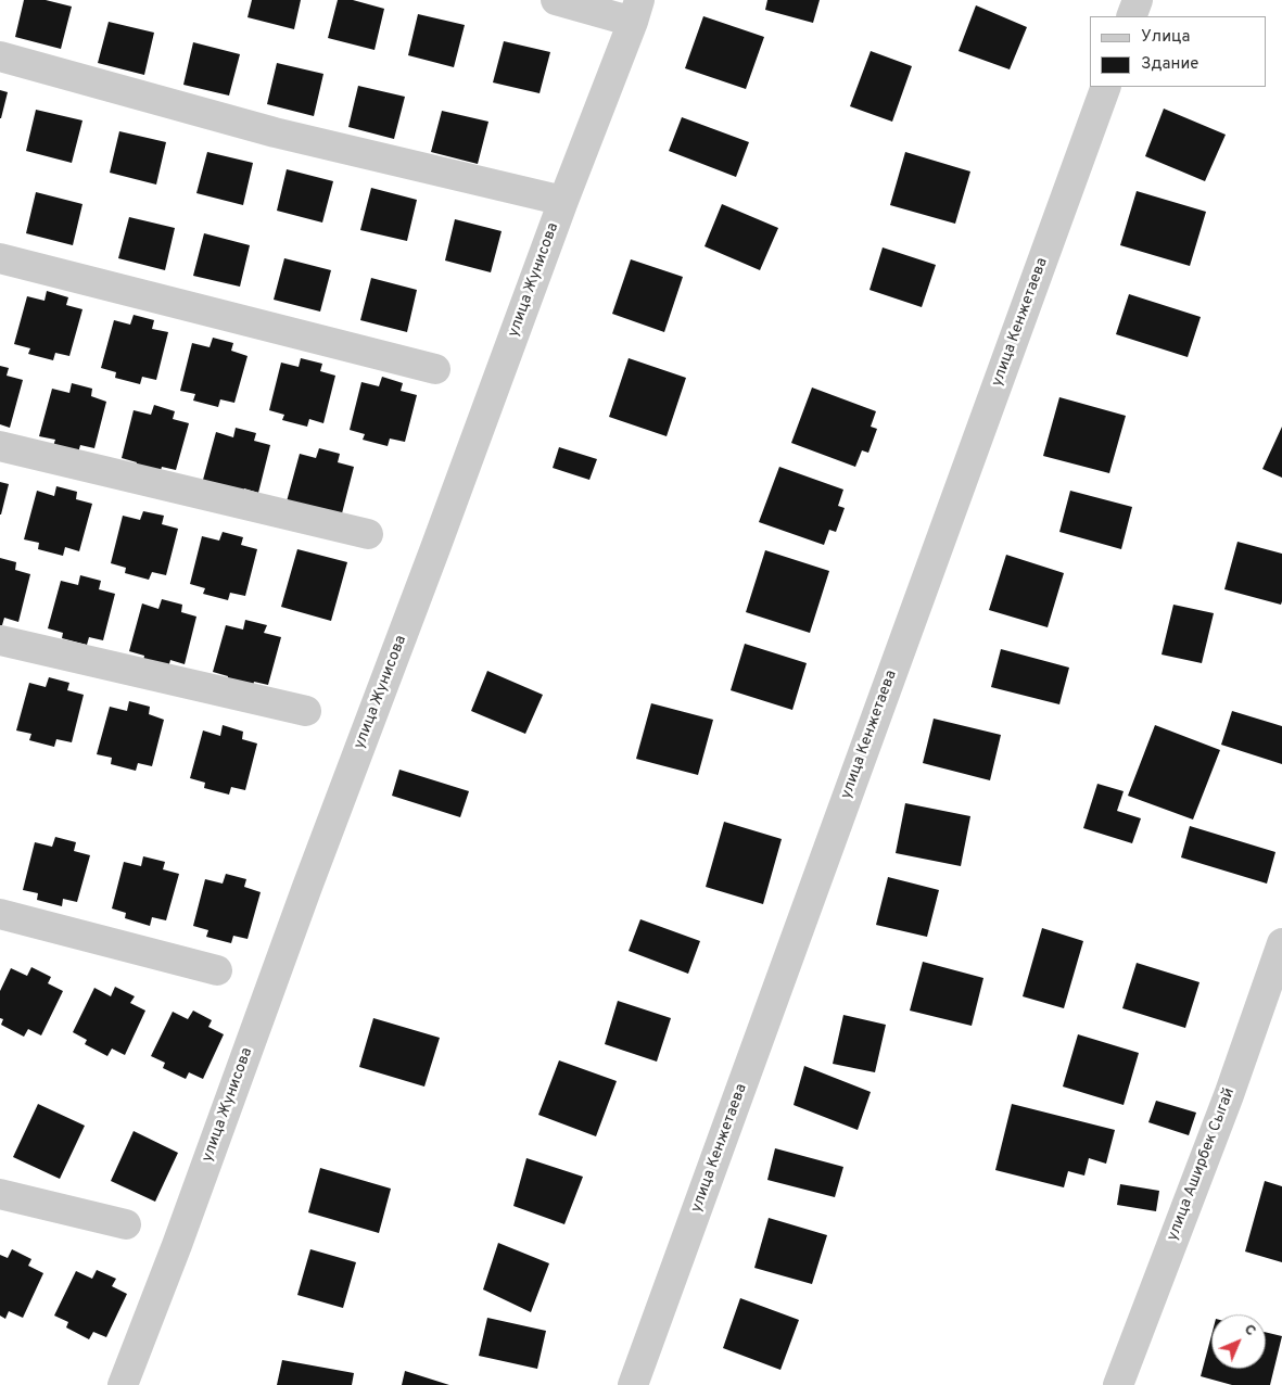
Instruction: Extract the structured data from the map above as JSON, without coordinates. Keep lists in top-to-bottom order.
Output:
{
  "streets": {
    "street": ["улица Жунисова", "улица Кенжетаева", "улица Аширбек Сыгай"]
  },
  "legend": ["Улица", "Здание"],
  "north": "top right"
}
